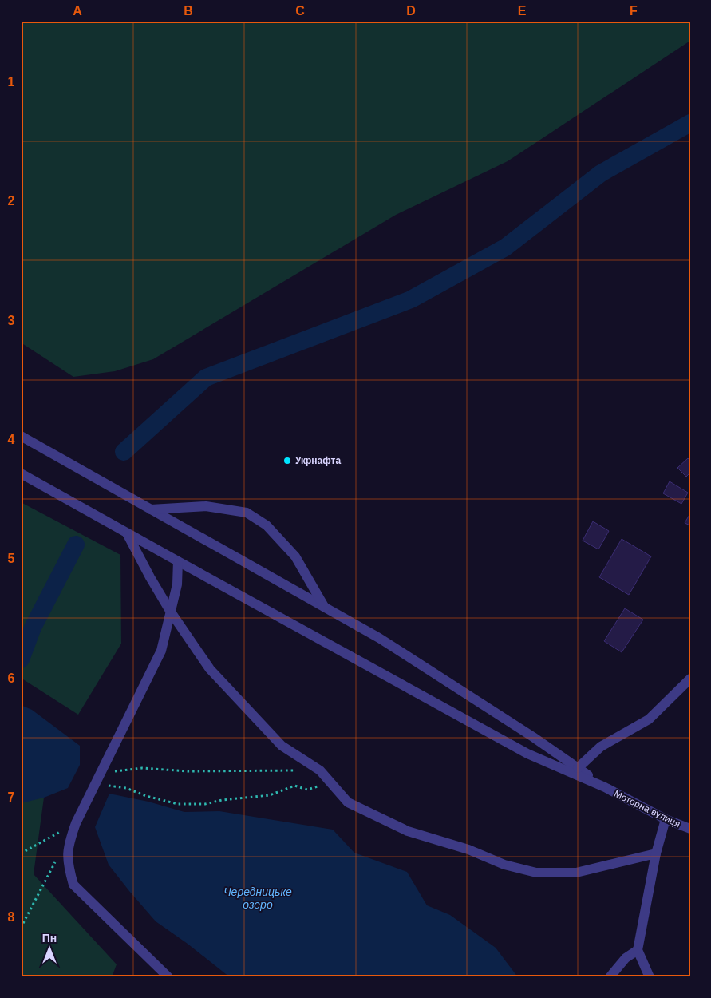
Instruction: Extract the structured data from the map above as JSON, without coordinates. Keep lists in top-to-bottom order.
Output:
{
  "streets": {
    "street": ["Моторна вулиця"]
  },
  "water": ["Чередницьке озеро"],
  "places": ["Укрнафта"],
  "north": "top",
  "grid": {
    "columns": [
      "A",
      "B",
      "C",
      "D",
      "E",
      "F"
    ],
    "rows": [
      "1",
      "2",
      "3",
      "4",
      "5",
      "6",
      "7",
      "8"
    ]
  }
}
